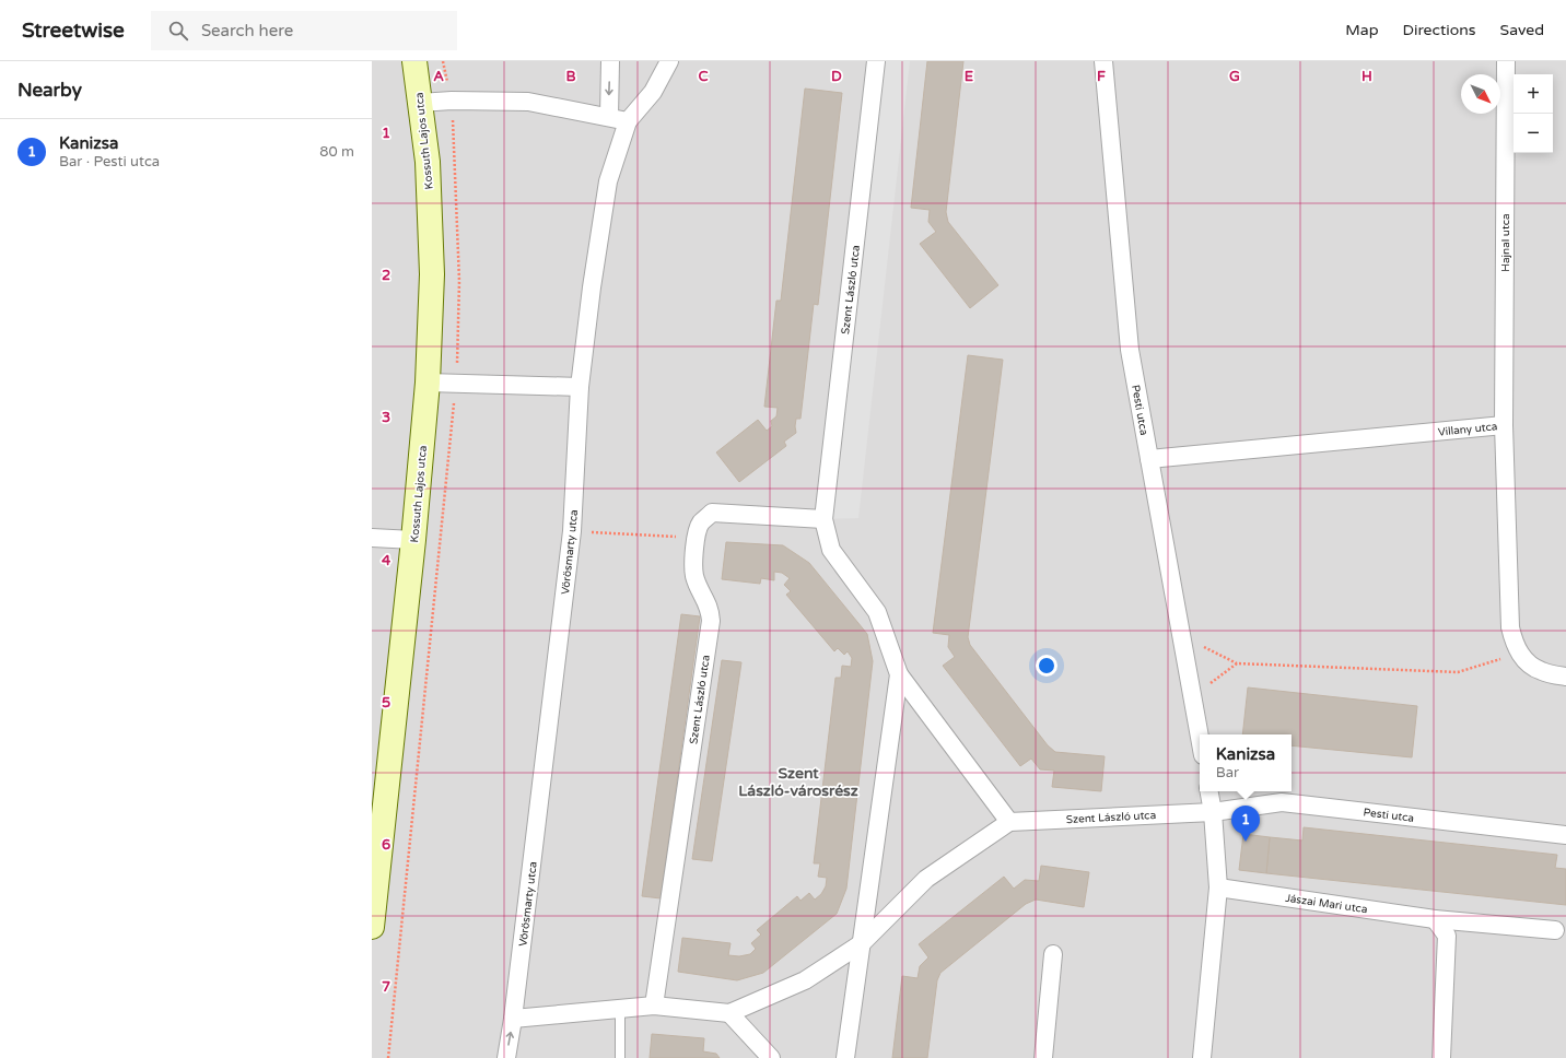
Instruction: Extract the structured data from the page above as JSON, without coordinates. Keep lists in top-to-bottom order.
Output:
{
  "streets": {
    "street": [
      "Kossuth Lajos utca",
      "Hajnal utca",
      "Szent László utca",
      "Pesti utca",
      "Villany utca",
      "Vörösmarty utca",
      "Jászai Mari utca"
    ]
  },
  "crossings": [
    ["Hajnal utca", "Villany utca"],
    ["Szent László utca", "Pesti utca"],
    ["Pesti utca", "Villany utca"]
  ],
  "districts": ["Szent László-városrész"],
  "north": "bottom right",
  "page": {
    "header": "Streetwise",
    "search": "Search here",
    "nav": ["Map", "Directions", "Saved"],
    "heading": "Nearby",
    "map_buttons": ["+", "−"],
    "list": [
      {
        "mark": "1",
        "name": "Kanizsa",
        "note": "Bar · Pesti utca",
        "value": "80 m"
      }
    ],
    "popup": ["Kanizsa", "Bar"],
    "pins": "1"
  },
  "grid": {
    "columns": [
      "A",
      "B",
      "C",
      "D",
      "E",
      "F",
      "G",
      "H"
    ],
    "rows": [
      "1",
      "2",
      "3",
      "4",
      "5",
      "6",
      "7"
    ]
  }
}
